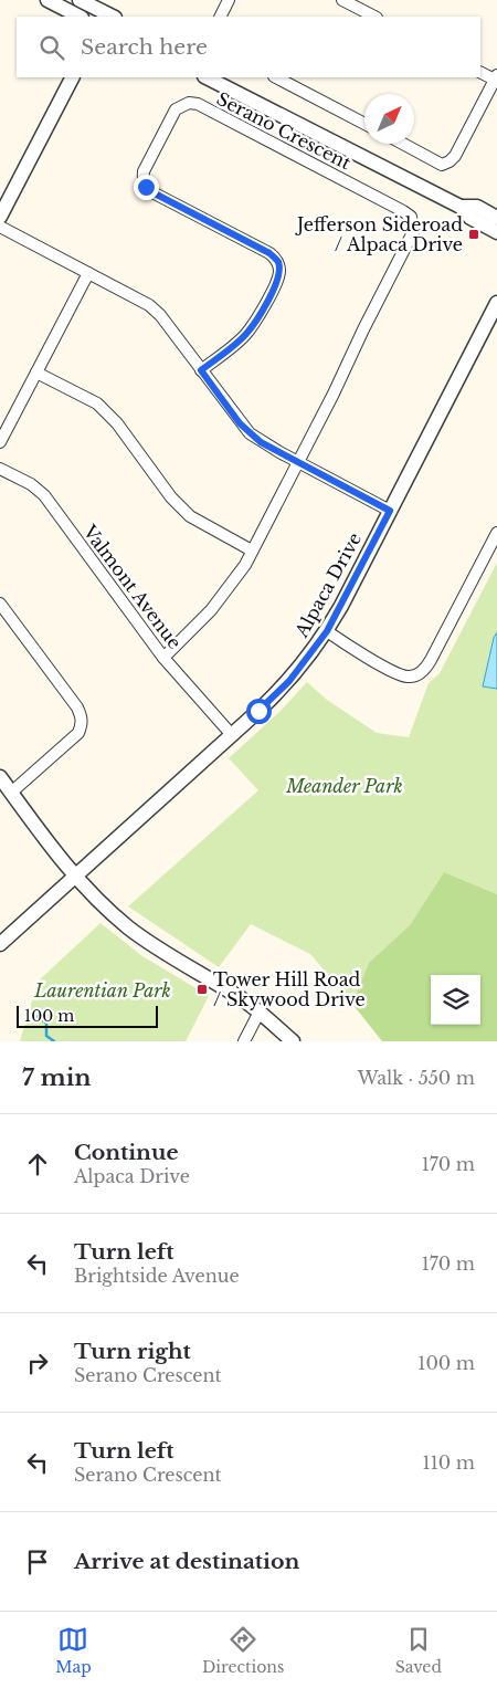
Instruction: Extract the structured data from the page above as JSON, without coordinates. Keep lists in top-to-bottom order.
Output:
{
  "streets": {
    "street": ["Serano Crescent", "Alpaca Drive", "Valmont Avenue"]
  },
  "crossings": [
    ["Alpaca Drive", "Valmont Avenue"]
  ],
  "parks": ["Meander Park", "Laurentian Park"],
  "places": {
    "transit": ["Jefferson Sideroad / Alpaca Drive", "Tower Hill Road / Skywood Drive"]
  },
  "scale_bar": "100 m",
  "north": "top right",
  "page": {
    "search": "Search here",
    "scale": "100 m",
    "heading": ["7 min", "Walk · 550 m"],
    "list": [
      ["Continue", "Alpaca Drive", "170 m"],
      ["Turn left", "Brightside Avenue", "170 m"],
      ["Turn right", "Serano Crescent", "100 m"],
      ["Turn left", "Serano Crescent", "110 m"],
      "Arrive at destination"
    ],
    "nav": ["Map", "Directions", "Saved"]
  }
}
